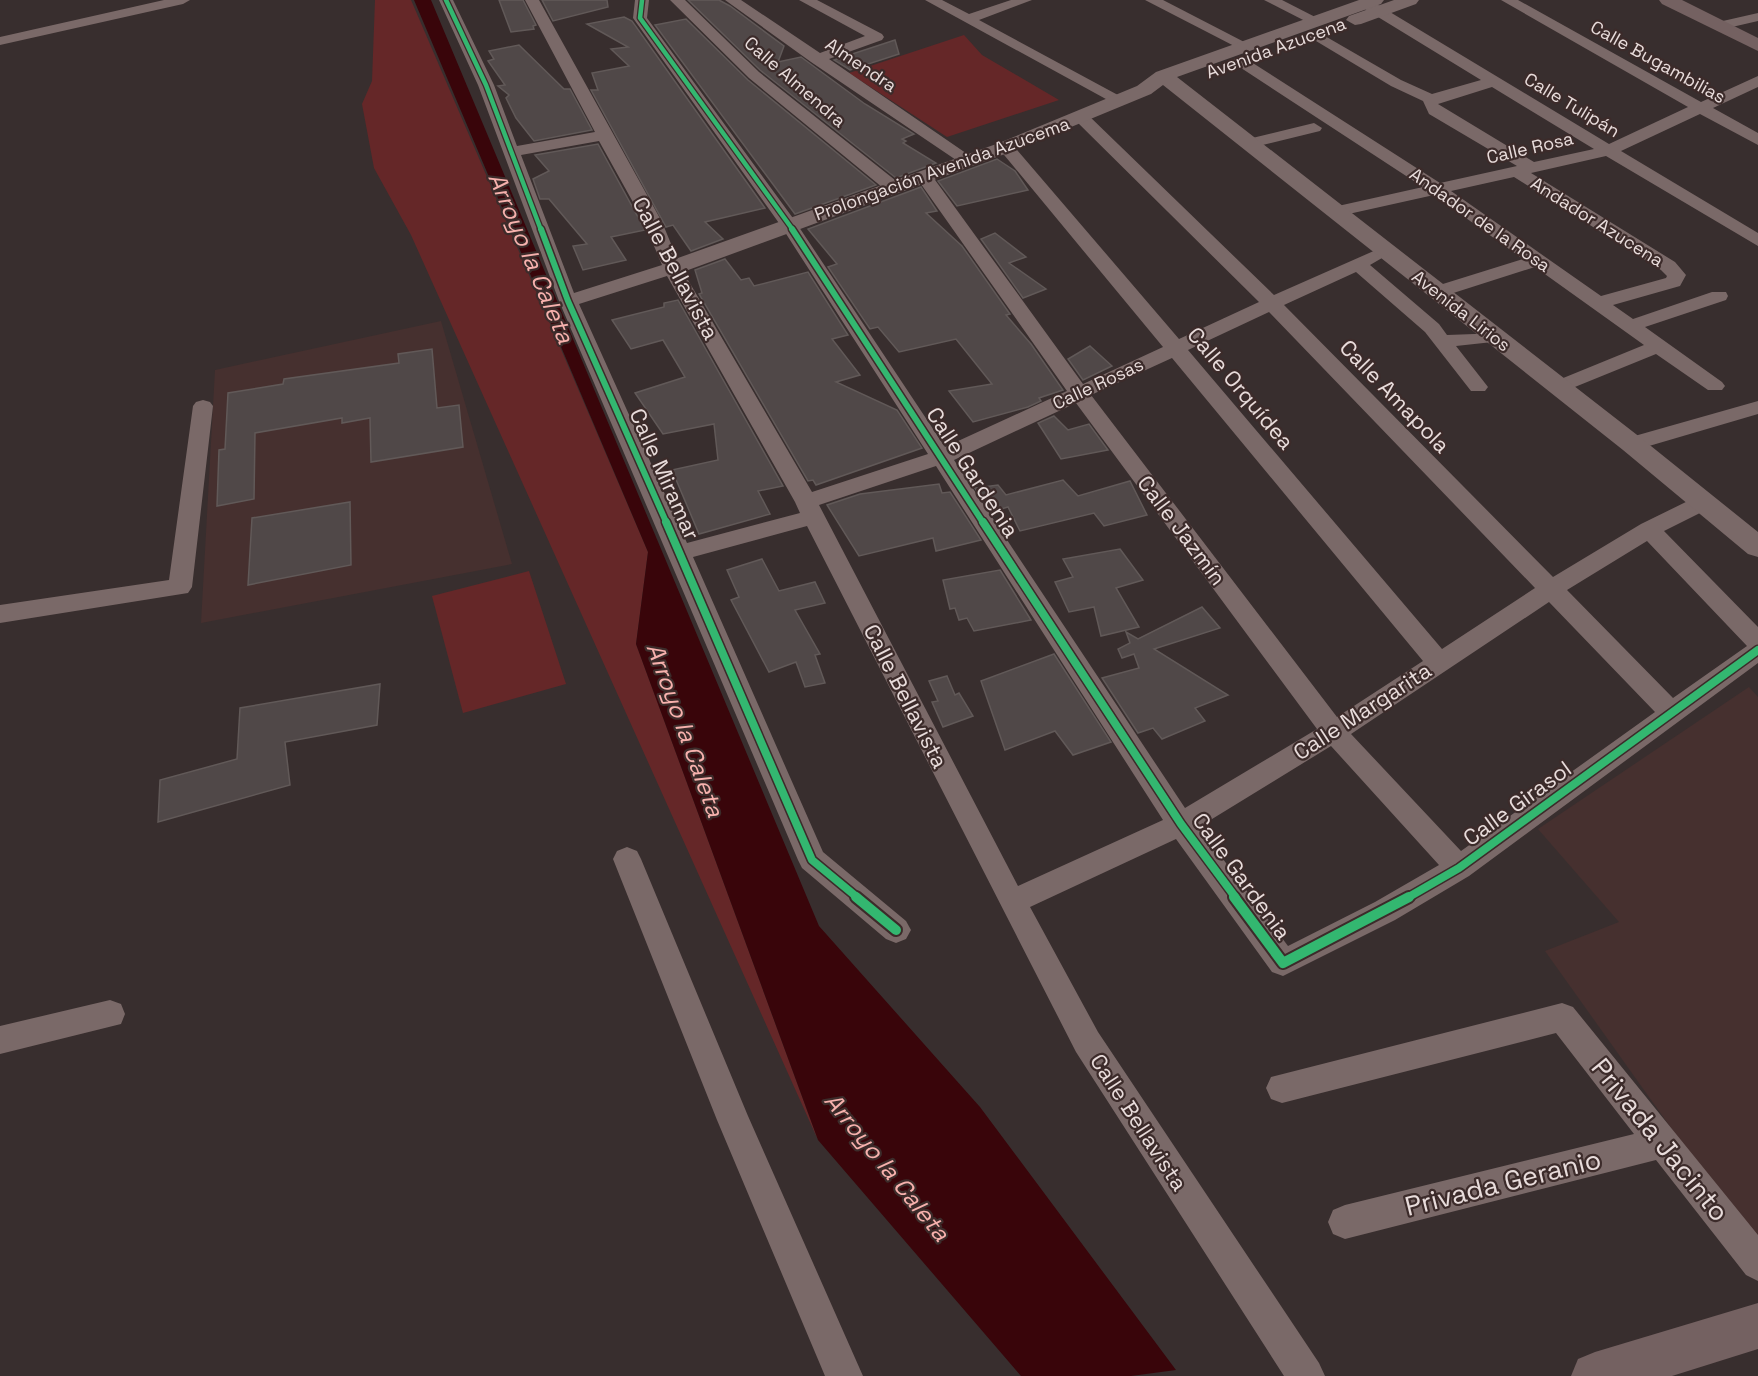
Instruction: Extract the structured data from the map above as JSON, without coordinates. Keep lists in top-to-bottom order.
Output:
{
  "streets": {
    "street": [
      "Avenida Azucena",
      "Calle Bugambilias",
      "Almendra",
      "Calle Almendra",
      "Calle Tulipán",
      "Calle Rosa",
      "Prolongación Avenida Azucema",
      "Andador de la Rosa",
      "Andador Azucena",
      "Calle Bellavista",
      "Avenida Lirios",
      "Calle Rosas",
      "Calle Orquídea",
      "Calle Amapola",
      "Calle Gardenia",
      "Calle Miramar",
      "Calle Jazmín",
      "Calle Margarita",
      "Calle Girasol",
      "Privada Jacinto",
      "Privada Geranio"
    ]
  },
  "crossings": [
    ["Avenida Azucena", "Calle Tulipán"],
    ["Avenida Azucena", "Prolongación Avenida Azucema"],
    ["Avenida Azucena", "Andador de la Rosa"],
    ["Avenida Azucena", "Andador Azucena"],
    ["Avenida Azucena", "Avenida Lirios"],
    ["Calle Bugambilias", "Calle Rosa"],
    ["Almendra", "Prolongación Avenida Azucema"],
    ["Calle Almendra", "Prolongación Avenida Azucema"],
    ["Calle Tulipán", "Calle Rosa"],
    ["Calle Rosa", "Andador de la Rosa"],
    ["Calle Rosa", "Andador Azucena"],
    ["Calle Rosa", "Avenida Lirios"],
    ["Prolongación Avenida Azucema", "Calle Bellavista"],
    ["Prolongación Avenida Azucema", "Avenida Lirios"],
    ["Prolongación Avenida Azucema", "Calle Orquídea"],
    ["Prolongación Avenida Azucema", "Calle Amapola"],
    ["Prolongación Avenida Azucema", "Calle Gardenia"],
    ["Prolongación Avenida Azucema", "Calle Miramar"],
    ["Prolongación Avenida Azucema", "Calle Jazmín"],
    ["Andador de la Rosa", "Andador Azucena"],
    ["Calle Bellavista", "Calle Rosas"],
    ["Calle Bellavista", "Calle Margarita"],
    ["Avenida Lirios", "Calle Rosas"],
    ["Avenida Lirios", "Calle Margarita"],
    ["Calle Rosas", "Calle Orquídea"],
    ["Calle Rosas", "Calle Amapola"],
    ["Calle Rosas", "Calle Gardenia"],
    ["Calle Rosas", "Calle Miramar"],
    ["Calle Rosas", "Calle Jazmín"],
    ["Calle Orquídea", "Calle Margarita"],
    ["Calle Amapola", "Calle Margarita"],
    ["Calle Amapola", "Calle Girasol"],
    ["Calle Gardenia", "Calle Margarita"],
    ["Calle Gardenia", "Calle Girasol"],
    ["Calle Jazmín", "Calle Margarita"],
    ["Calle Jazmín", "Calle Girasol"],
    ["Privada Jacinto", "Privada Geranio"]
  ],
  "water": ["Arroyo la Caleta"]
}
